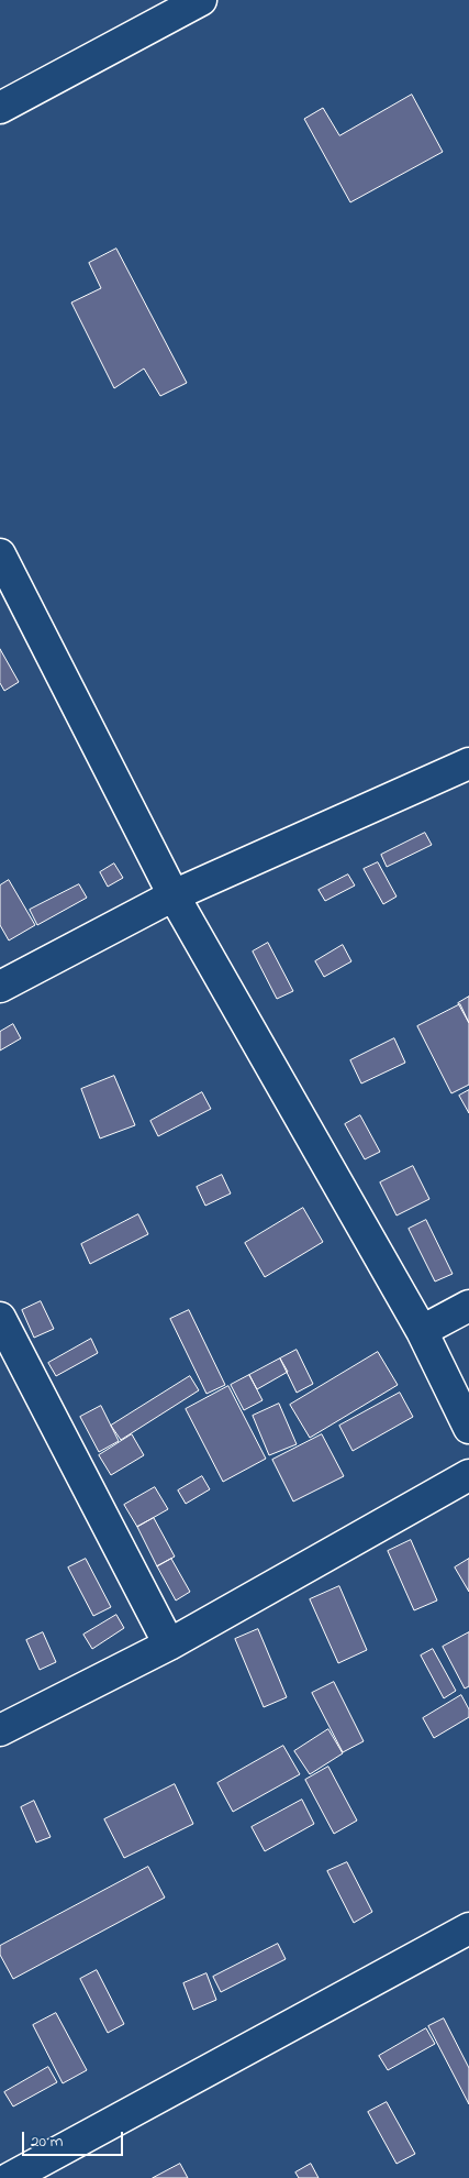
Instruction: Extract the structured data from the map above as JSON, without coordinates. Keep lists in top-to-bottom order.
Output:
{
  "scale_bar": "20 m"
}
